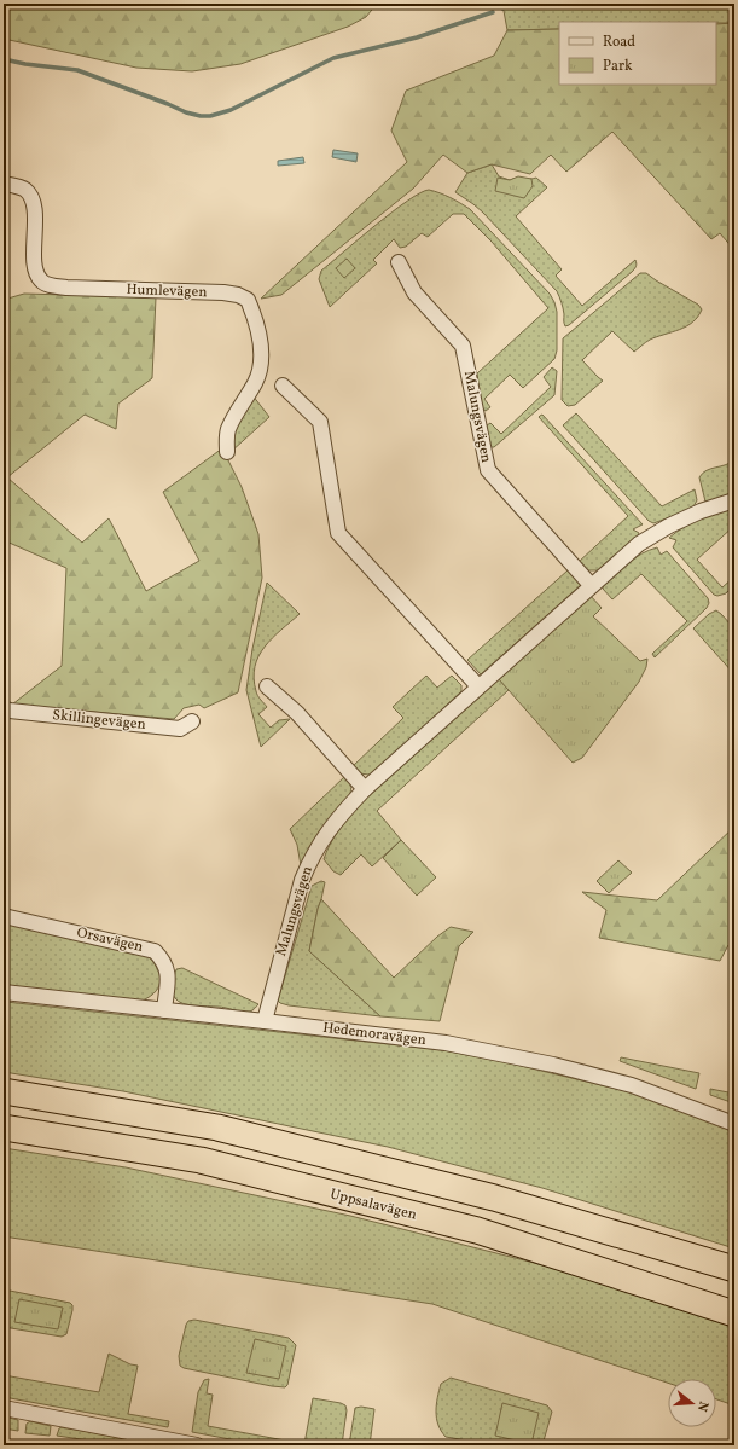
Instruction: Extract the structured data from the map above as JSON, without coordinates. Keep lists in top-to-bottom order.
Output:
{
  "streets": {
    "highway": ["Uppsalavägen"],
    "street": [
      "Humlevägen",
      "Malungsvägen",
      "Skillingevägen",
      "Orsavägen",
      "Hedemoravägen"
    ]
  },
  "crossings": [
    ["Malungsvägen", "Hedemoravägen"],
    ["Orsavägen", "Hedemoravägen"]
  ],
  "legend": ["Road", "Park"],
  "north": "right"
}
